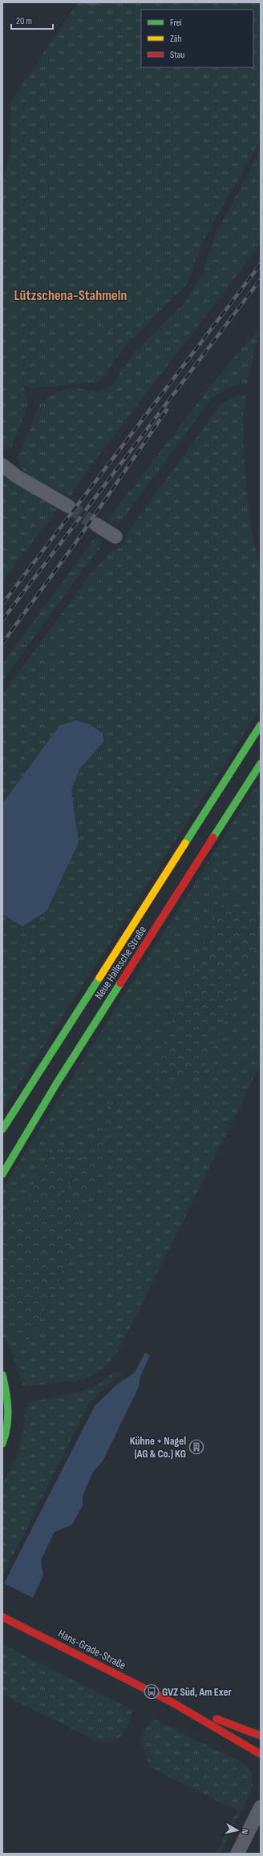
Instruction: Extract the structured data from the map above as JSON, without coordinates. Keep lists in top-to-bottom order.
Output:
{
  "streets": {
    "main road": ["Neue Hallesche Straße", "Hans-Grade-Straße"]
  },
  "districts": ["Lützschena-Stahmeln"],
  "places": {
    "building": ["Kühne + Nagel (AG & Co.) KG"],
    "bus stop": ["GVZ Süd, Am Exer"]
  },
  "legend": ["Frei", "Zäh", "Stau"],
  "scale_bar": "20 m",
  "north": "right"
}
